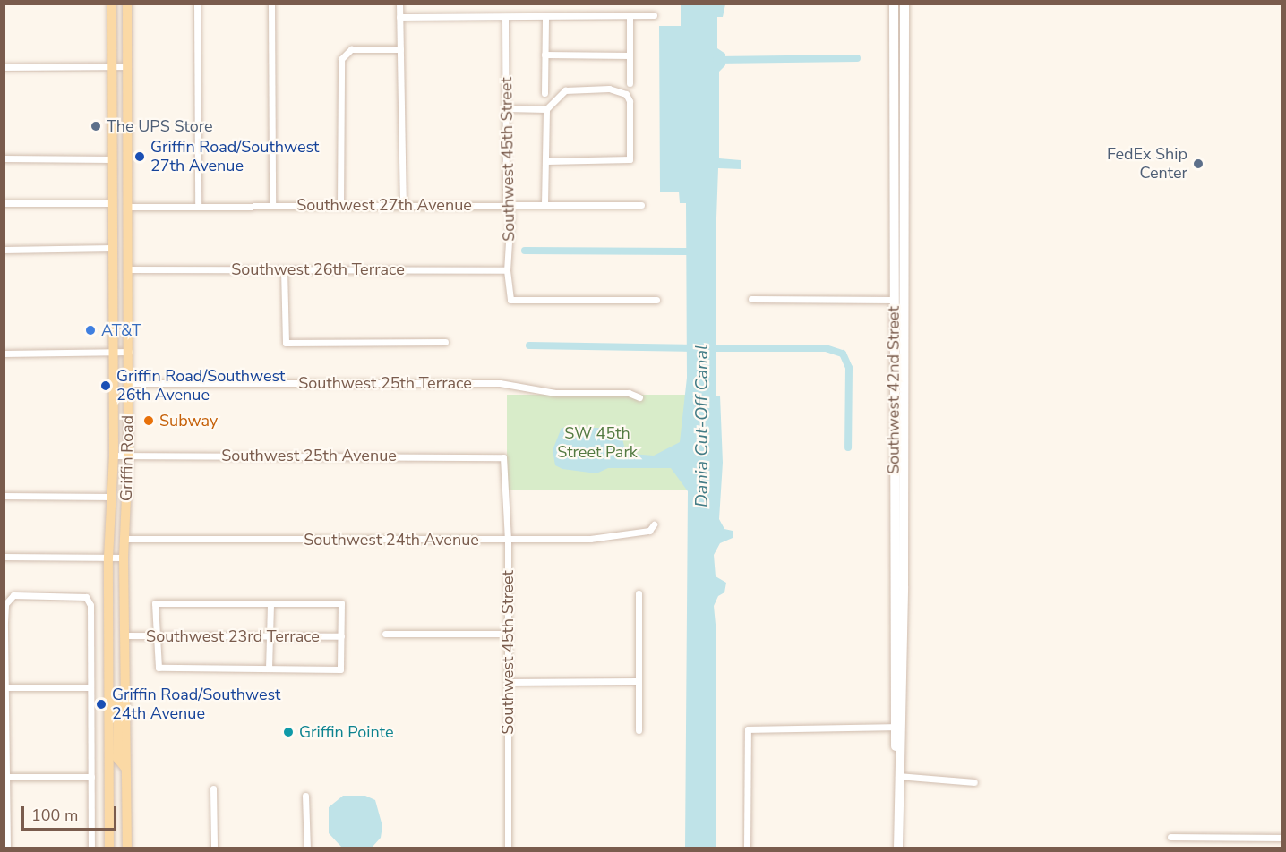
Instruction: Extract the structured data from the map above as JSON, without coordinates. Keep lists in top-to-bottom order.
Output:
{
  "streets": {
    "main road": ["Griffin Road"],
    "street": [
      "Southwest 45th Street",
      "Southwest 27th Avenue",
      "Southwest 26th Terrace",
      "Southwest 25th Terrace",
      "Southwest 42nd Street",
      "Southwest 25th Avenue",
      "Southwest 24th Avenue",
      "Southwest 23rd Terrace"
    ]
  },
  "crossings": [
    ["Southwest 45th Street", "Southwest 27th Avenue"],
    ["Southwest 45th Street", "Southwest 26th Terrace"],
    ["Southwest 45th Street", "Southwest 25th Avenue"],
    ["Southwest 45th Street", "Southwest 24th Avenue"],
    ["Southwest 27th Avenue", "Griffin Road"],
    ["Southwest 26th Terrace", "Griffin Road"],
    ["Southwest 25th Terrace", "Griffin Road"],
    ["Southwest 25th Avenue", "Griffin Road"],
    ["Griffin Road", "Southwest 24th Avenue"],
    ["Griffin Road", "Southwest 23rd Terrace"]
  ],
  "water": ["Dania Cut-Off Canal"],
  "parks": ["SW 45th Street Park"],
  "places": [
    "The UPS Store",
    "Griffin Road/Southwest 27th Avenue",
    "FedEx Ship Center",
    "AT&T",
    "Griffin Road/Southwest 26th Avenue",
    "Subway",
    "Griffin Road/Southwest 24th Avenue",
    "Griffin Pointe"
  ],
  "scale_bar": "100 m"
}
